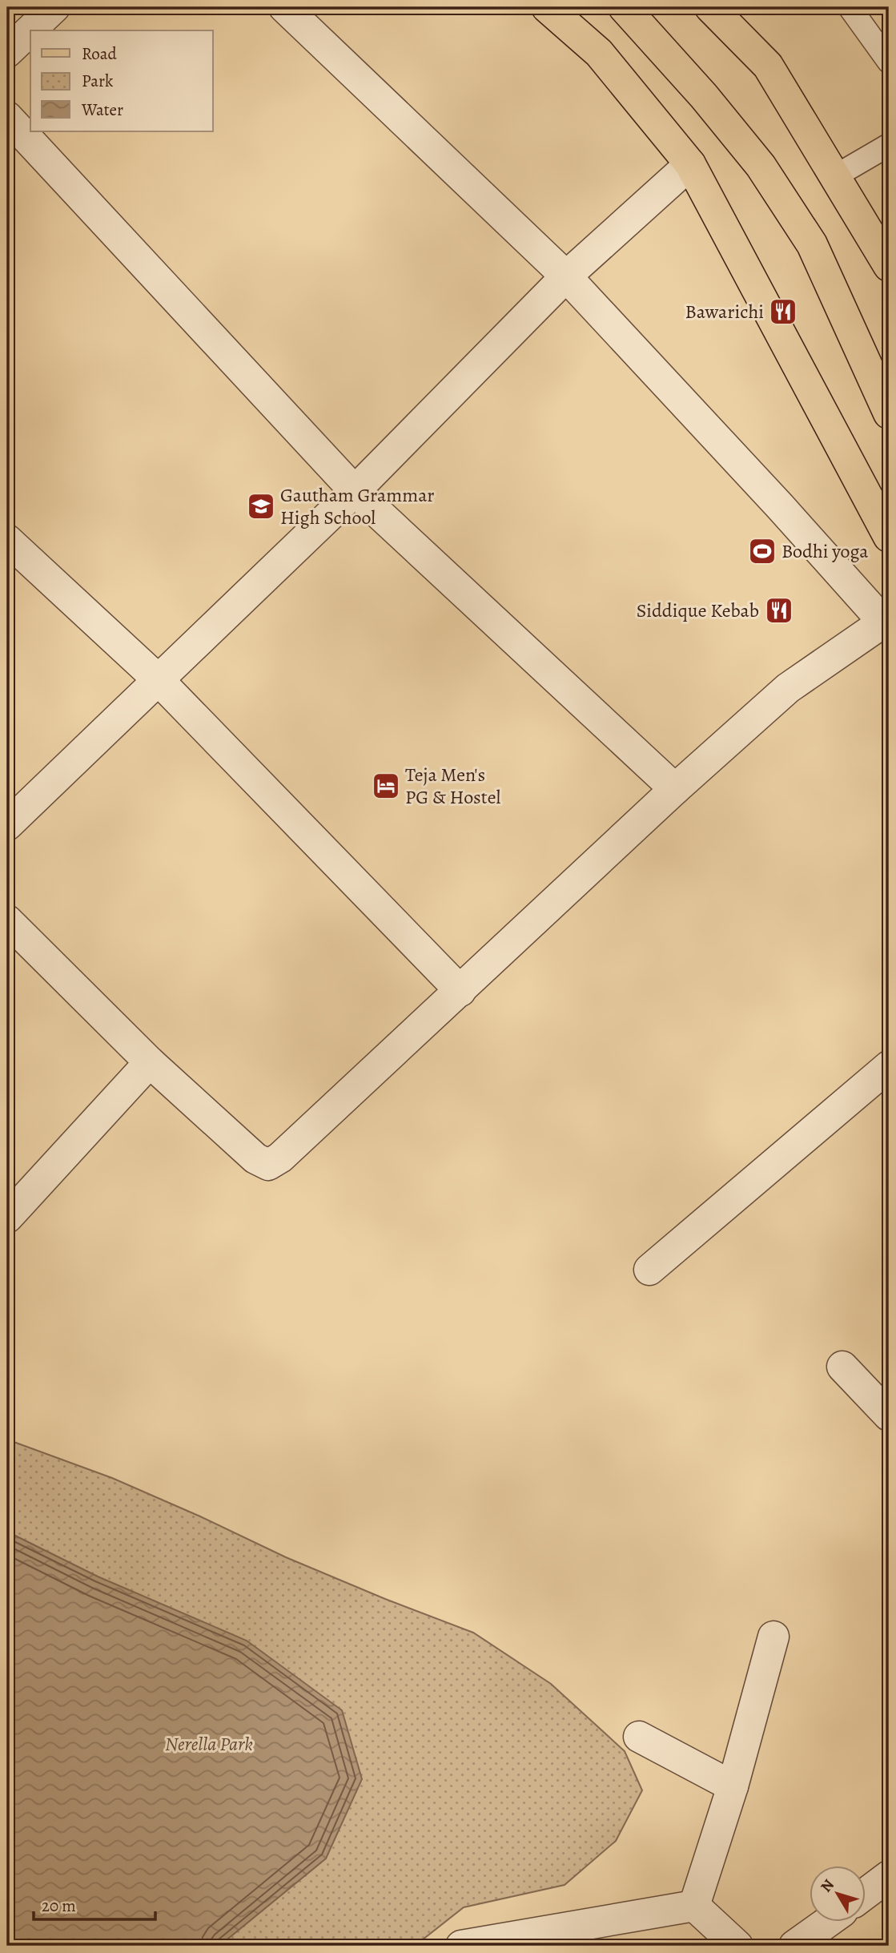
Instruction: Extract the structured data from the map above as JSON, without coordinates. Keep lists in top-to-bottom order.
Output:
{
  "parks": ["Nerella Park"],
  "places": {
    "restaurant": ["Bawarichi", "Siddique Kebab"],
    "school or university": ["Gautham Grammar High School"],
    "sports": ["Bodhi yoga"],
    "hotel": ["Teja Men's PG & Hostel"]
  },
  "legend": ["Road", "Park", "Water"],
  "scale_bar": "20 m",
  "north": "top left"
}
